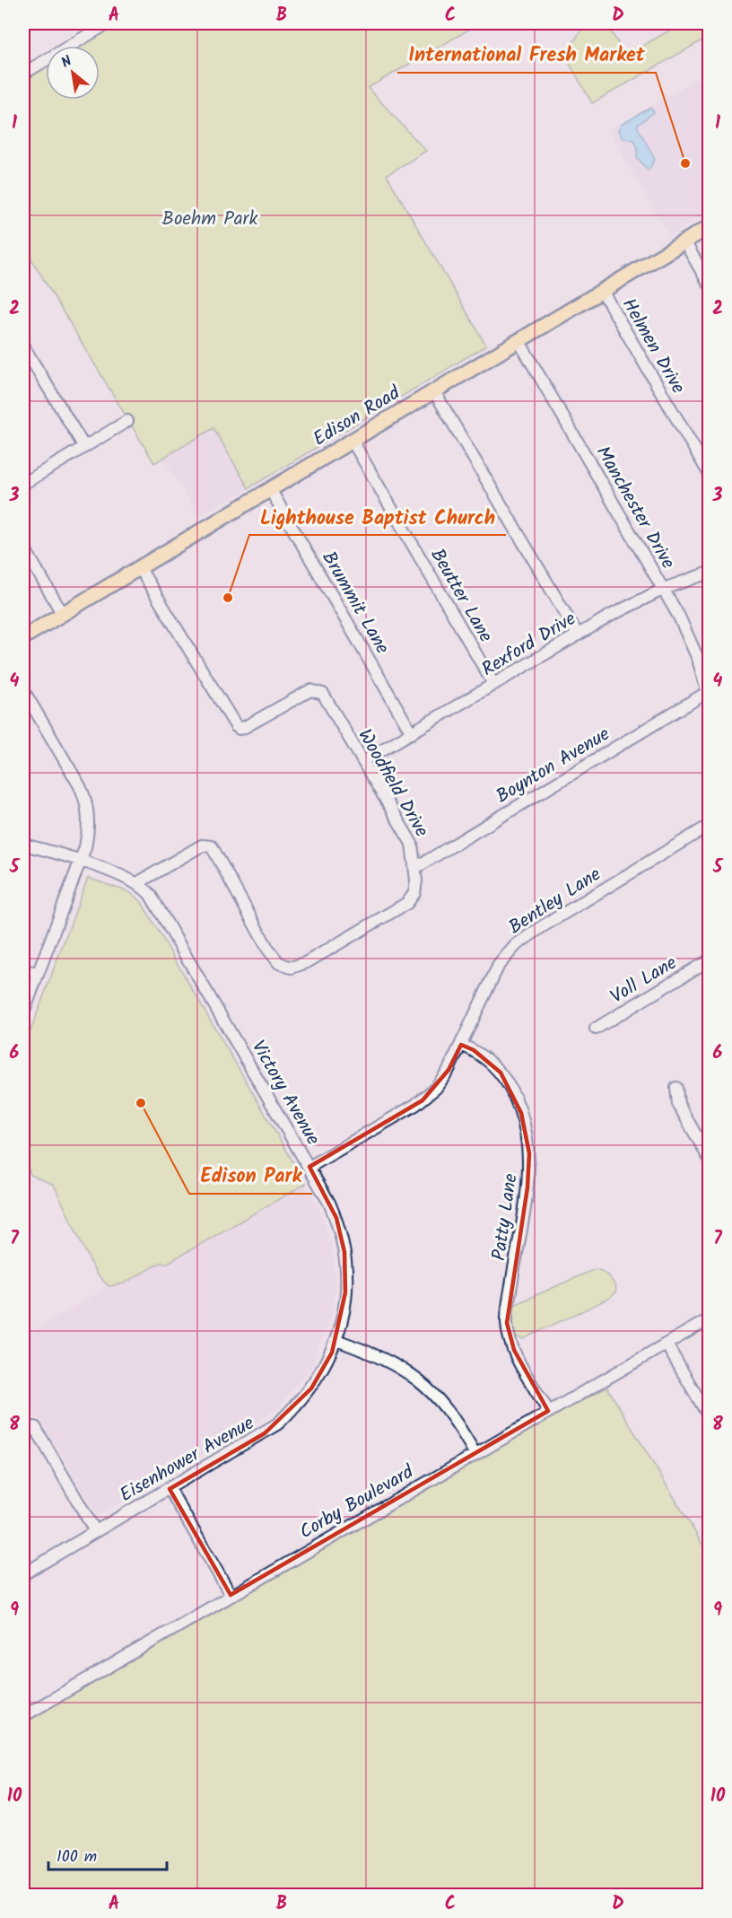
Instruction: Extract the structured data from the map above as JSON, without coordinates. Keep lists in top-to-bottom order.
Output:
{
  "streets": {
    "main road": ["Edison Road"],
    "street": [
      "Helmen Drive",
      "Manchester Drive",
      "Beutter Lane",
      "Brummit Lane",
      "Rexford Drive",
      "Boynton Avenue",
      "Woodfield Drive",
      "Bentley Lane",
      "Voll Lane",
      "Victory Avenue",
      "Patty Lane",
      "Eisenhower Avenue",
      "Corby Boulevard"
    ]
  },
  "crossings": [
    ["Helmen Drive", "Edison Road"],
    ["Edison Road", "Manchester Drive"],
    ["Edison Road", "Beutter Lane"],
    ["Edison Road", "Brummit Lane"],
    ["Edison Road", "Woodfield Drive"],
    ["Manchester Drive", "Rexford Drive"],
    ["Manchester Drive", "Boynton Avenue"],
    ["Beutter Lane", "Rexford Drive"],
    ["Brummit Lane", "Rexford Drive"],
    ["Boynton Avenue", "Woodfield Drive"],
    ["Woodfield Drive", "Victory Avenue"],
    ["Bentley Lane", "Victory Avenue"],
    ["Bentley Lane", "Patty Lane"],
    ["Victory Avenue", "Eisenhower Avenue"],
    ["Patty Lane", "Corby Boulevard"]
  ],
  "parks": ["Boehm Park"],
  "places": ["International Fresh Market", "Lighthouse Baptist Church", "Edison Park"],
  "scale_bar": "100 m",
  "north": "top left",
  "grid": {
    "columns": [
      "A",
      "B",
      "C",
      "D"
    ],
    "rows": [
      "1",
      "2",
      "3",
      "4",
      "5",
      "6",
      "7",
      "8",
      "9",
      "10"
    ]
  }
}
